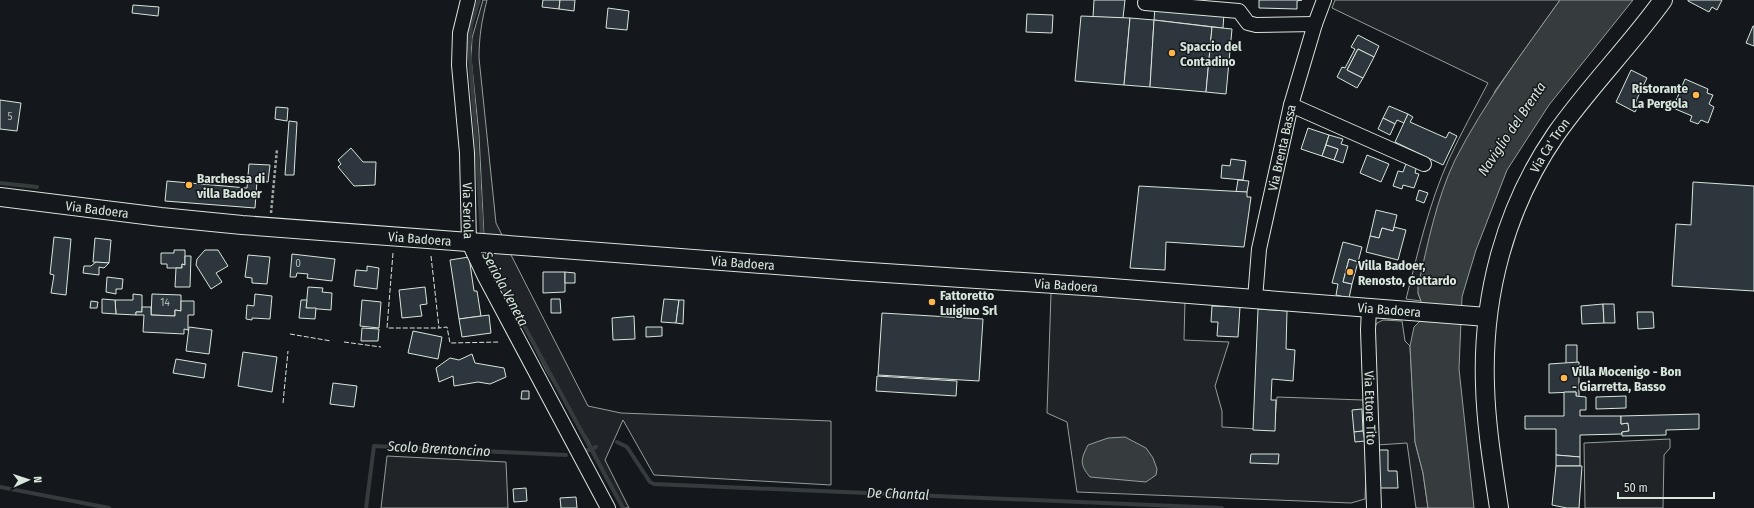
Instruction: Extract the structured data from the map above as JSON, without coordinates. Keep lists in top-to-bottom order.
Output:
{
  "streets": {
    "main road": ["Via Ca' Tron", "Via Badoera"],
    "street": ["Via Brenta Bassa", "Via Seriola", "Via Ettore Tito"]
  },
  "crossings": [
    ["Via Ca' Tron", "Via Badoera"],
    ["Via Brenta Bassa", "Via Badoera"],
    ["Via Badoera", "Via Seriola"],
    ["Via Badoera", "Via Ettore Tito"]
  ],
  "water": [
    "Naviglio del Brenta",
    "Seriola Veneta",
    "Scolo Brentoncino",
    "De Chantal"
  ],
  "places": [
    "Spaccio del Contadino",
    "Ristorante La Pergola",
    "Barchessa di villa Badoer",
    "Villa Badoer, Renosto, Gottardo",
    "Fattoretto Luigino Srl",
    "Villa Mocenigo - Bon - Giarretta, Basso"
  ],
  "house_numbers": ["5", "0", "14"],
  "scale_bar": "50 m",
  "north": "right"
}
